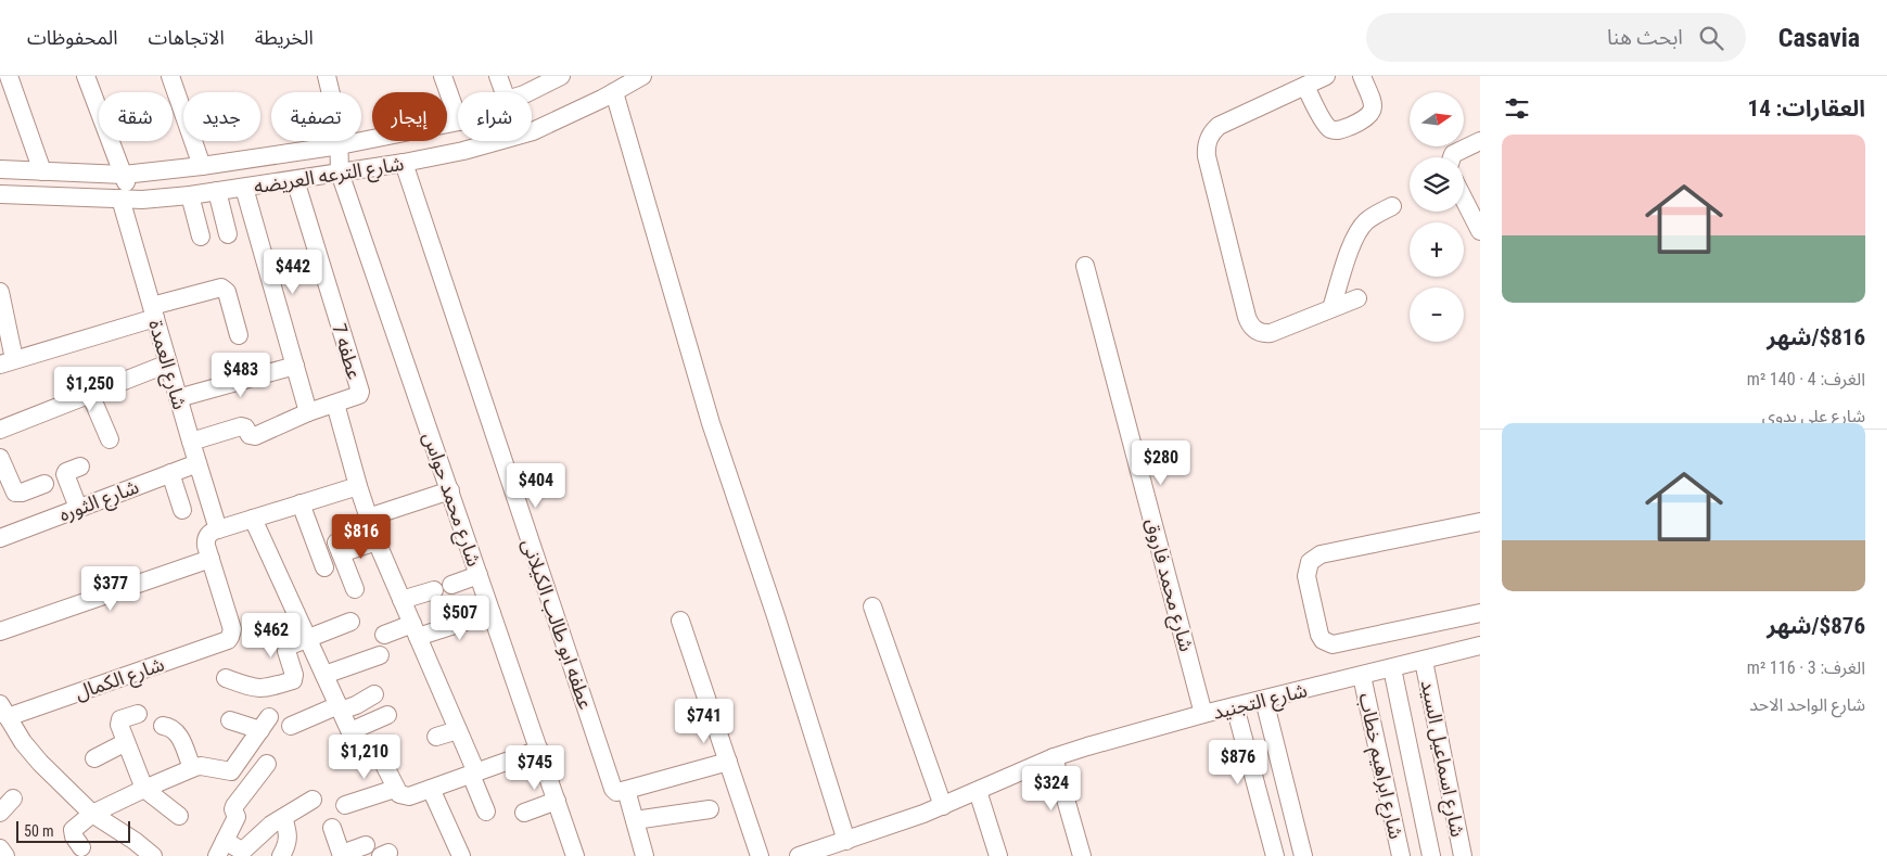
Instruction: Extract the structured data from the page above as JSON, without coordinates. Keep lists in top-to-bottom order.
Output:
{
  "streets": {
    "street": [
      "شارع الترعه العريضه",
      "عطفه 7",
      "شارع العمدة",
      "شارع محمد حواس",
      "شارع الثوره",
      "شارع محمد فاروق",
      "عطفه ابو طالب الكيلانى",
      "شارع الكمال",
      "شارع التجنيد",
      "شارع اسماعيل السيد",
      "شارع ابراهيم خطاب"
    ]
  },
  "crossings": [
    ["شارع الترعه العريضه", "عطفه 7"],
    ["شارع الترعه العريضه", "شارع العمدة"],
    ["شارع الترعه العريضه", "شارع محمد حواس"],
    ["شارع الترعه العريضه", "عطفه ابو طالب الكيلانى"],
    ["شارع العمدة", "شارع الثوره"],
    ["شارع محمد فاروق", "شارع التجنيد"],
    ["شارع التجنيد", "شارع اسماعيل السيد"],
    ["شارع التجنيد", "شارع ابراهيم خطاب"]
  ],
  "scale_bar": "50 m",
  "north": "right",
  "page": {
    "header": "Casavia",
    "search": "ابحث هنا",
    "nav": ["الخريطة", "الاتجاهات", "المحفوظات"],
    "heading": "العقارات: 14",
    "map_buttons": ["+", "−"],
    "chip": [
      "شراء",
      "إيجار",
      "تصفية",
      "جديد",
      "شقة"
    ],
    "list": [
      {
        "name": "$816/شهر",
        "note": "الغرف: 4 · 140 m² · شارع على بدوى"
      },
      {
        "name": "$876/شهر",
        "note": "الغرف: 3 · 116 m² · شارع الواحد الاحد"
      }
    ],
    "price": [
      "$442",
      "$483",
      "$1,250",
      "$280",
      "$404",
      "$816",
      "$377",
      "$507",
      "$462",
      "$741",
      "$1,210",
      "$876",
      "$745",
      "$324"
    ],
    "scale": "50 m"
  }
}
